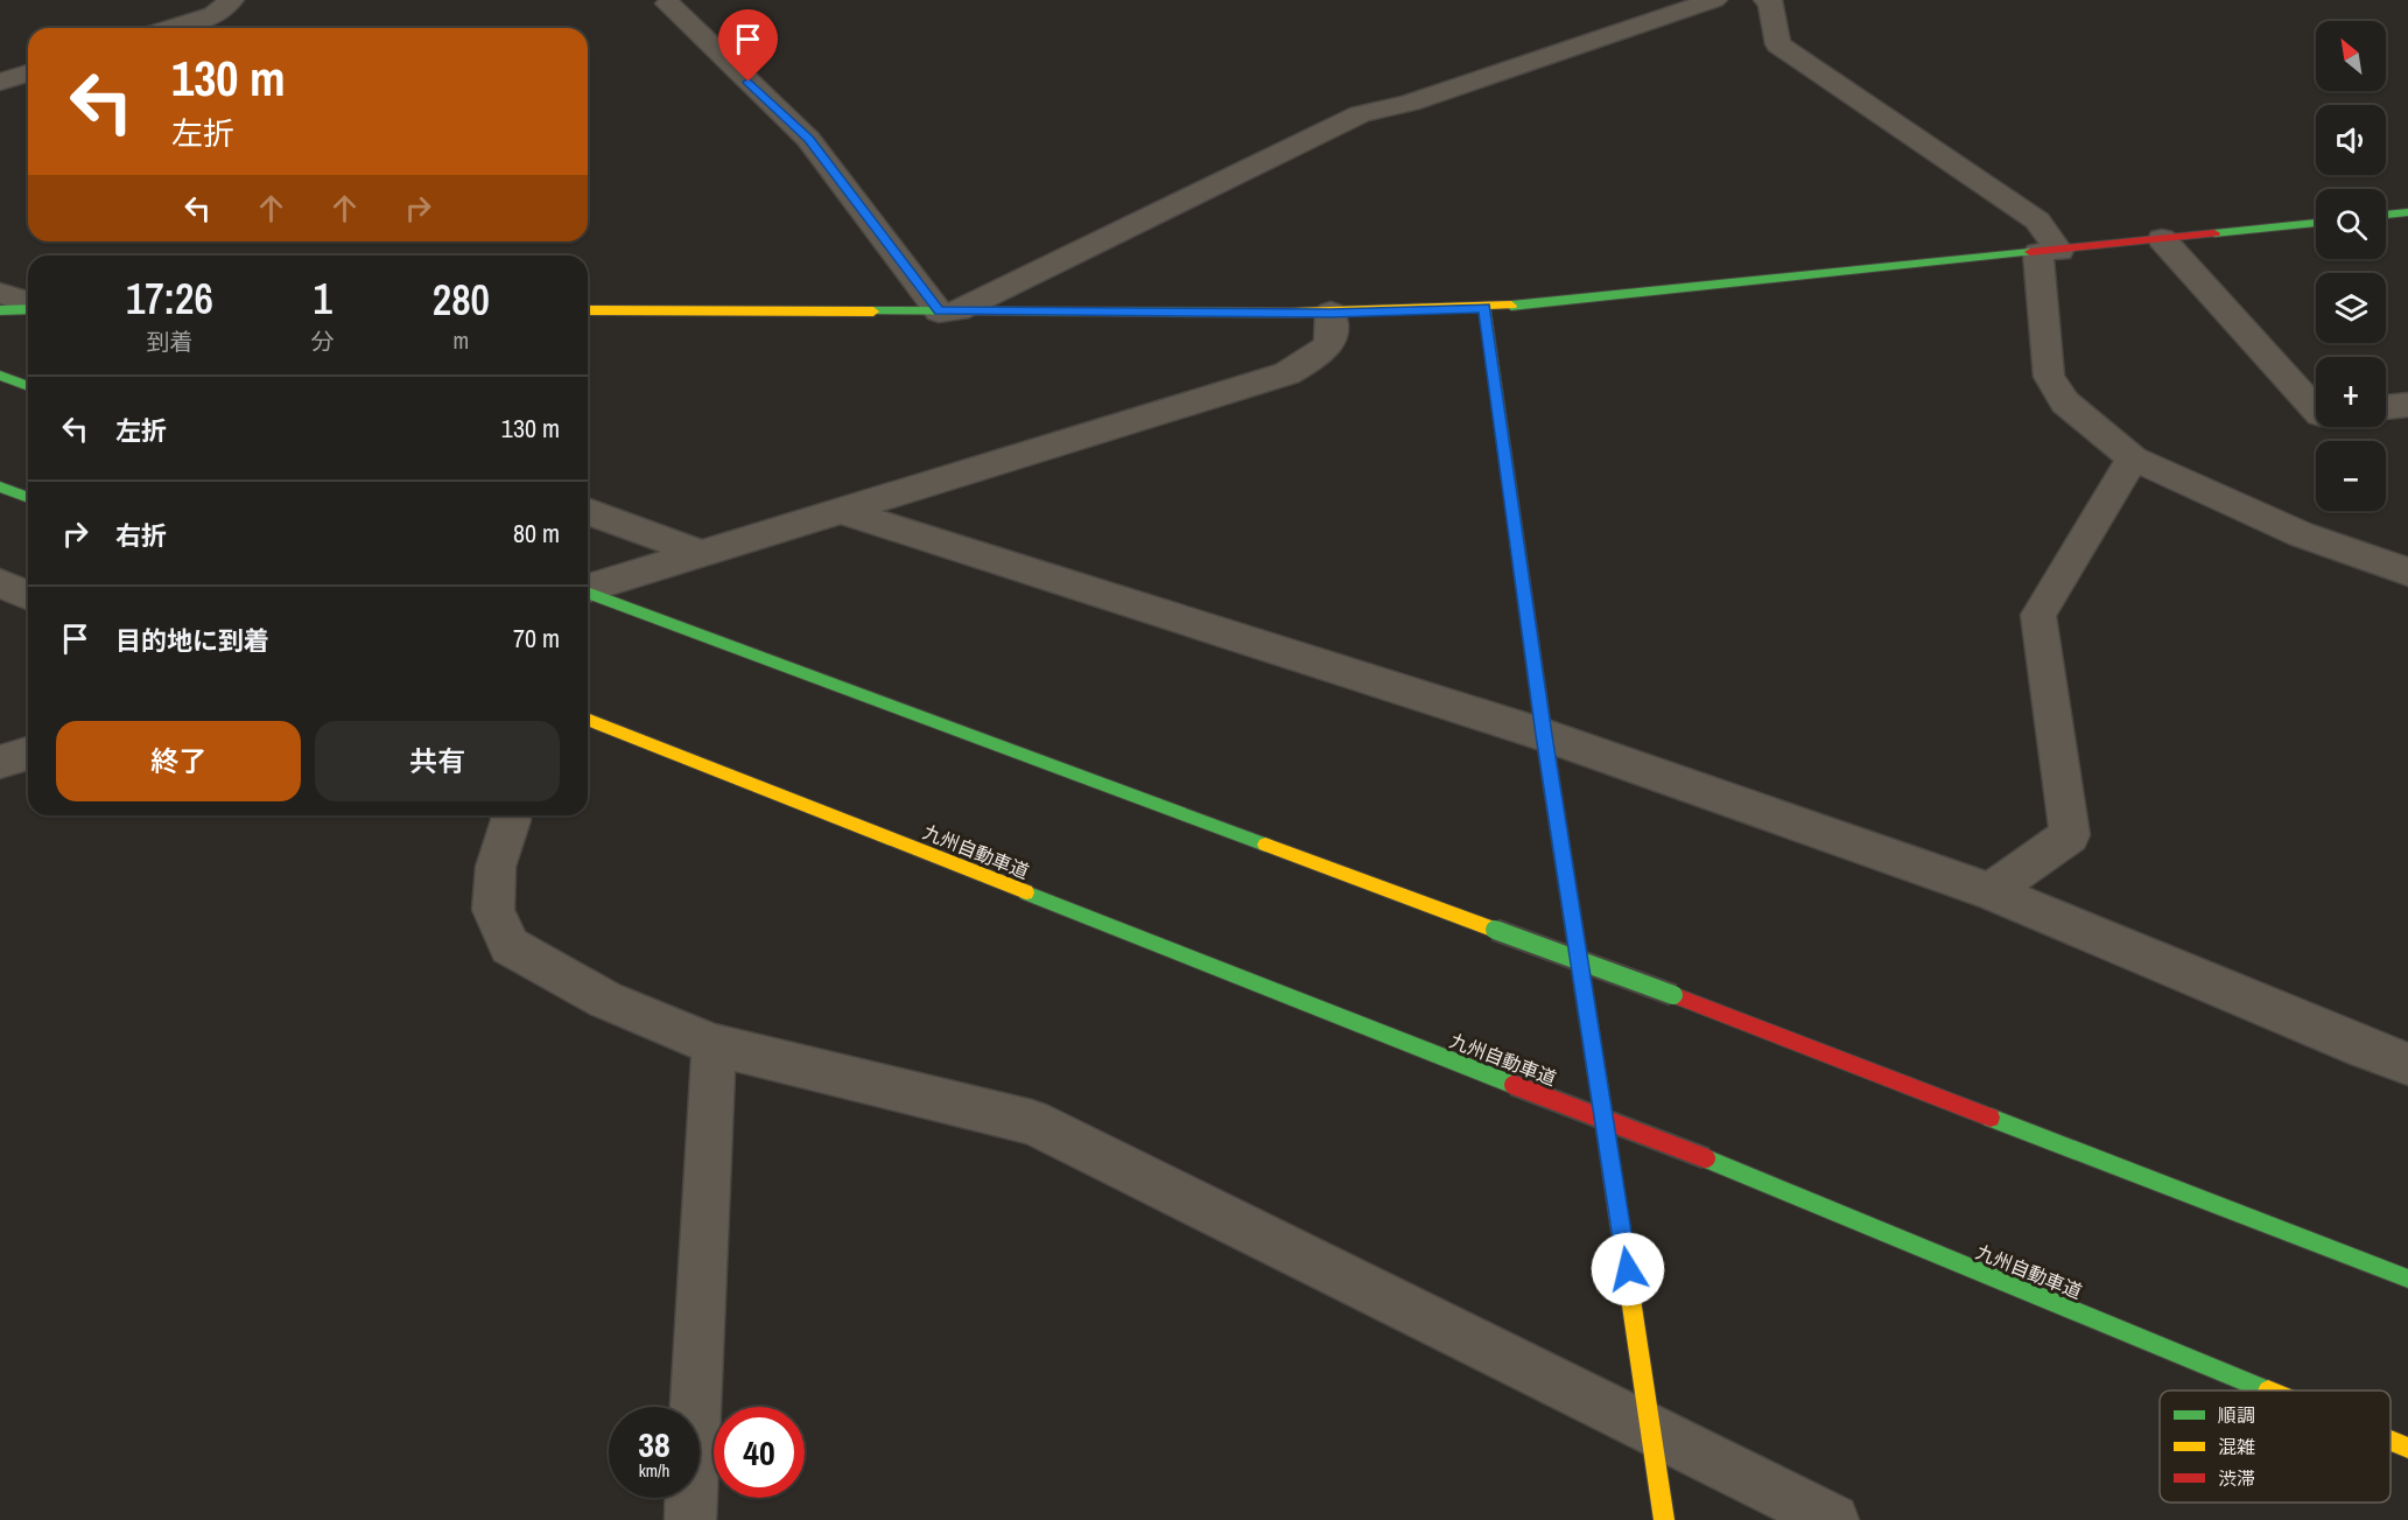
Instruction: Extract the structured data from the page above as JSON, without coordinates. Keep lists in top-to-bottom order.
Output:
{
  "streets": {
    "main road": ["九州自動車道"]
  },
  "legend": ["順調", "混雑", "渋滞"],
  "north": "top left",
  "page": {
    "map_buttons": ["+", "−"],
    "turn": ["130 m", "左折"],
    "eta": [
      "17:26",
      "到着",
      "1",
      "分",
      "280",
      "m"
    ],
    "list": [
      {
        "name": "左折",
        "value": "130 m"
      },
      {
        "name": "右折",
        "value": "80 m"
      },
      {
        "name": "目的地に到着",
        "value": "70 m"
      }
    ],
    "buttons": ["終了", "共有"],
    "speed": "38 km/h",
    "limit": "40"
  }
}
